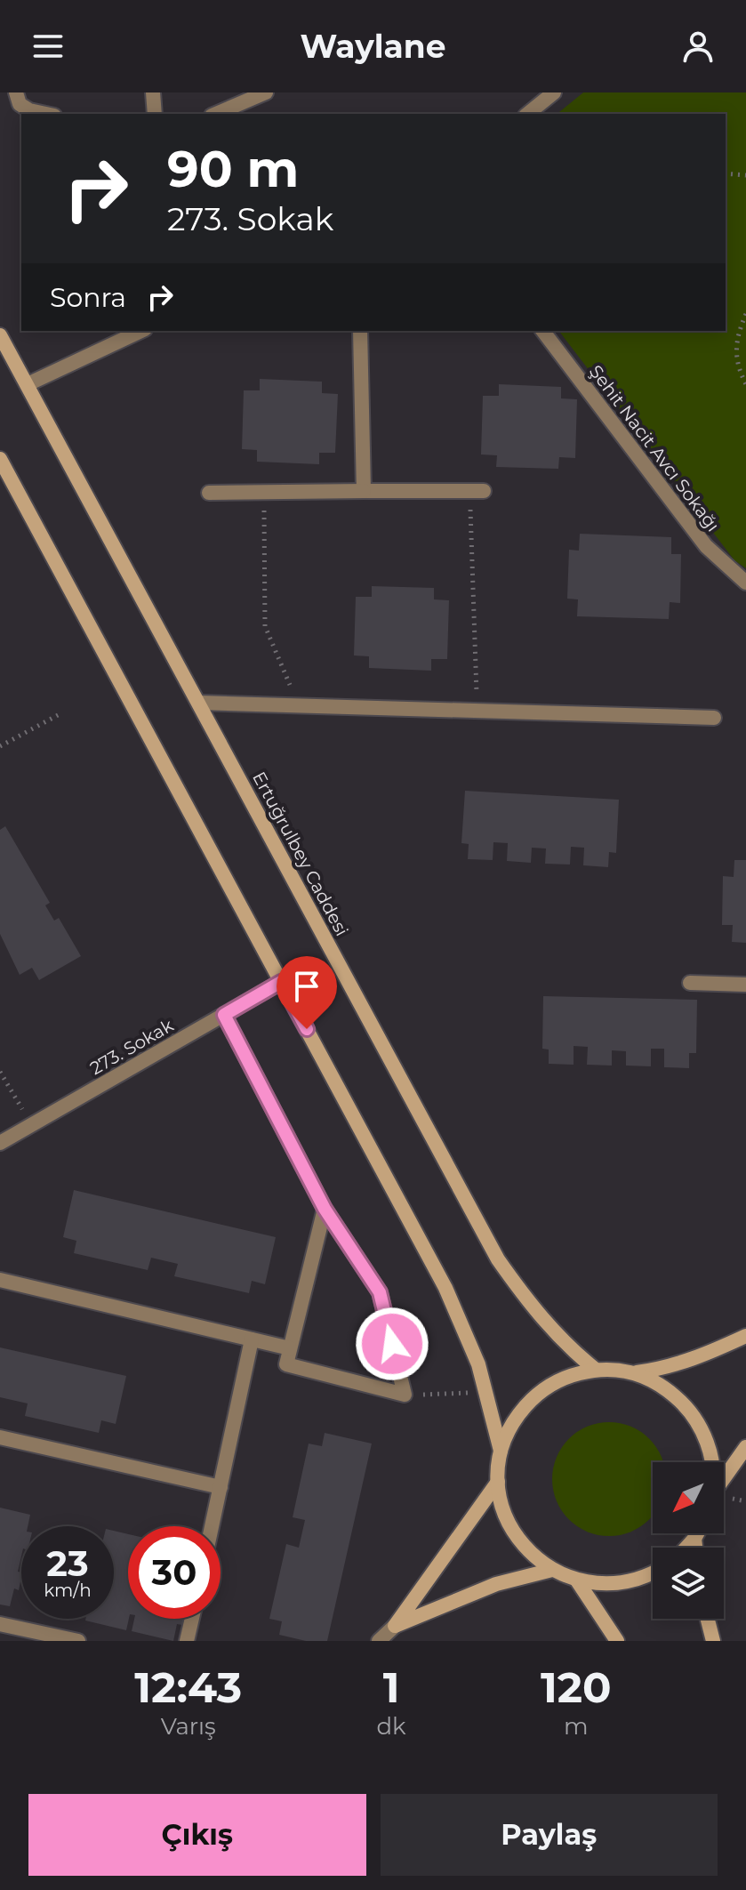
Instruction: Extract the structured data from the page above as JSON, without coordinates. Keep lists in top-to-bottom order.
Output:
{
  "streets": {
    "main road": ["Ertuğrulbey Caddesi"],
    "street": ["Şehit Nacit Avcı Sokağı", "273. Sokak"]
  },
  "north": "bottom left",
  "page": {
    "header": "Waylane",
    "turn": ["90 m", "273. Sokak"],
    "then": "Sonra",
    "speed": "23 km/h",
    "limit": "30",
    "eta": [
      "12:43",
      "Varış",
      "1",
      "dk",
      "120",
      "m"
    ],
    "buttons": ["Çıkış", "Paylaş"]
  }
}
